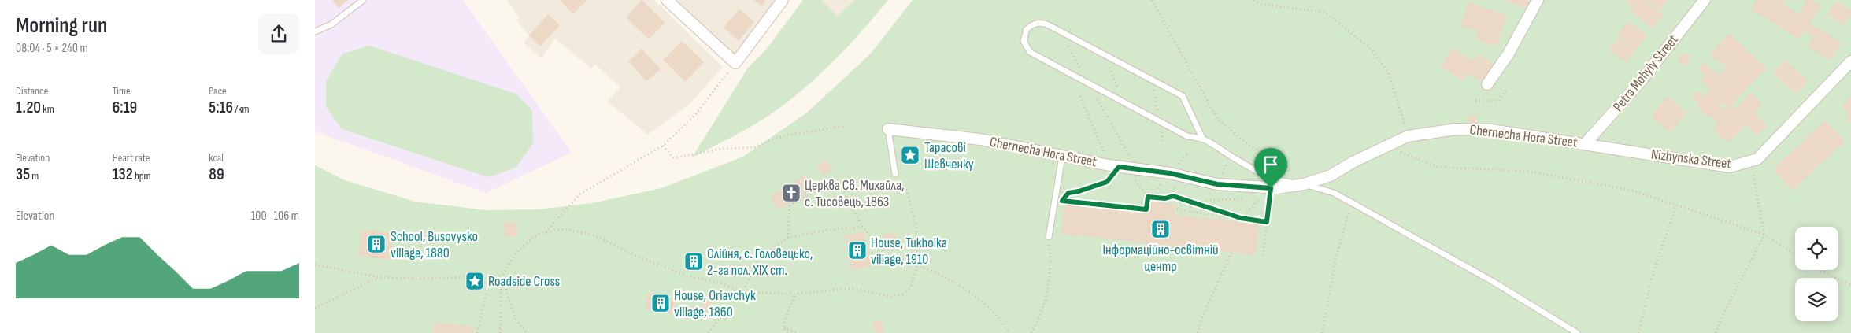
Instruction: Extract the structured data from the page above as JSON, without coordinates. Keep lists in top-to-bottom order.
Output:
{
  "streets": {
    "street": ["Petra Mohyly Street", "Chernecha Hora Street", "Nizhynska Street"]
  },
  "crossings": [
    ["Petra Mohyly Street", "Chernecha Hora Street"],
    ["Petra Mohyly Street", "Nizhynska Street"],
    ["Chernecha Hora Street", "Nizhynska Street"]
  ],
  "places": {
    "place": ["Тарасові Шевченку", "Roadside Cross"],
    "church": ["Церква Св. Михайла, с. Тисовець, 1863"],
    "building": [
      "Інформаційно-освітній центр",
      "School, Busovysko village, 1880",
      "House, Tukholka village, 1910",
      "Олійня, с. Головецько, 2-га пол. XIX ст.",
      "House, Oriavchyk village, 1860"
    ]
  },
  "page": {
    "heading": ["Morning run", "08:04 · 5 × 240 m"],
    "stats": [
      ["Distance", "1.20 km"],
      ["Time", "6:19"],
      ["Pace", "5:16 /km"],
      ["Elevation", "35 m"],
      ["Heart rate", "132 bpm"],
      ["kcal", "89"]
    ],
    "chart": ["Elevation", "100–106 m"]
  }
}
